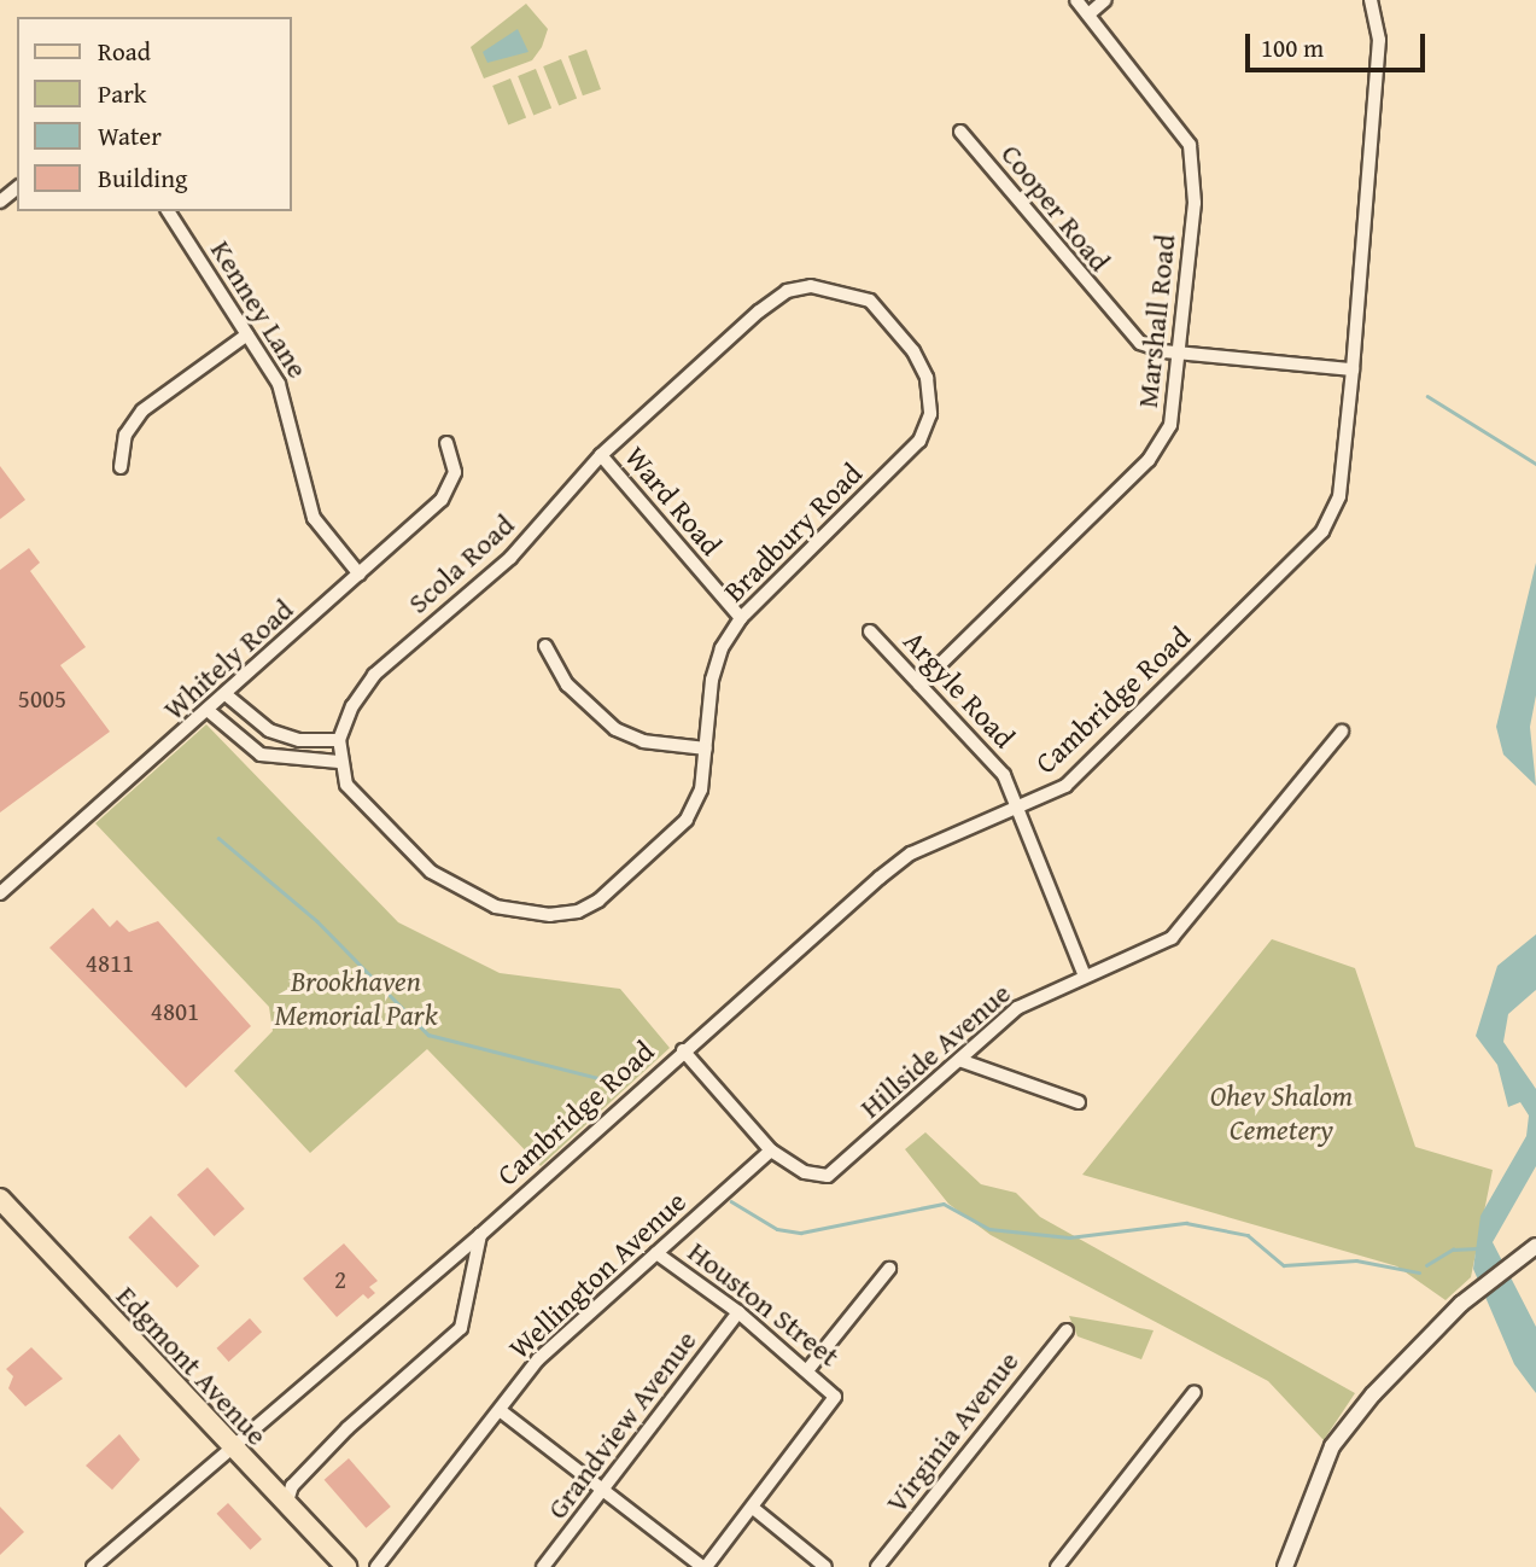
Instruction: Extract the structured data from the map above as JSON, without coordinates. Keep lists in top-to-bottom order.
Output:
{
  "streets": {
    "main road": ["Edgmont Avenue"],
    "street": [
      "Cooper Road",
      "Kenney Lane",
      "Marshall Road",
      "Ward Road",
      "Bradbury Road",
      "Scola Road",
      "Whitely Road",
      "Argyle Road",
      "Cambridge Road",
      "Hillside Avenue",
      "Wellington Avenue",
      "Houston Street",
      "Grandview Avenue",
      "Virginia Avenue"
    ]
  },
  "crossings": [
    ["Cooper Road", "Marshall Road"],
    ["Cooper Road", "Cambridge Road"],
    ["Kenney Lane", "Whitely Road"],
    ["Marshall Road", "Argyle Road"],
    ["Ward Road", "Bradbury Road"],
    ["Ward Road", "Scola Road"],
    ["Bradbury Road", "Scola Road"],
    ["Argyle Road", "Cambridge Road"],
    ["Argyle Road", "Hillside Avenue"],
    ["Cambridge Road", "Edgmont Avenue"],
    ["Hillside Avenue", "Wellington Avenue"],
    ["Wellington Avenue", "Houston Street"],
    ["Houston Street", "Grandview Avenue"]
  ],
  "parks": ["Brookhaven Memorial Park", "Ohev Shalom Cemetery"],
  "house_numbers": [
    "5005",
    "4811",
    "4801",
    "2"
  ],
  "legend": [
    "Road",
    "Park",
    "Water",
    "Building"
  ],
  "scale_bar": "100 m"
}
